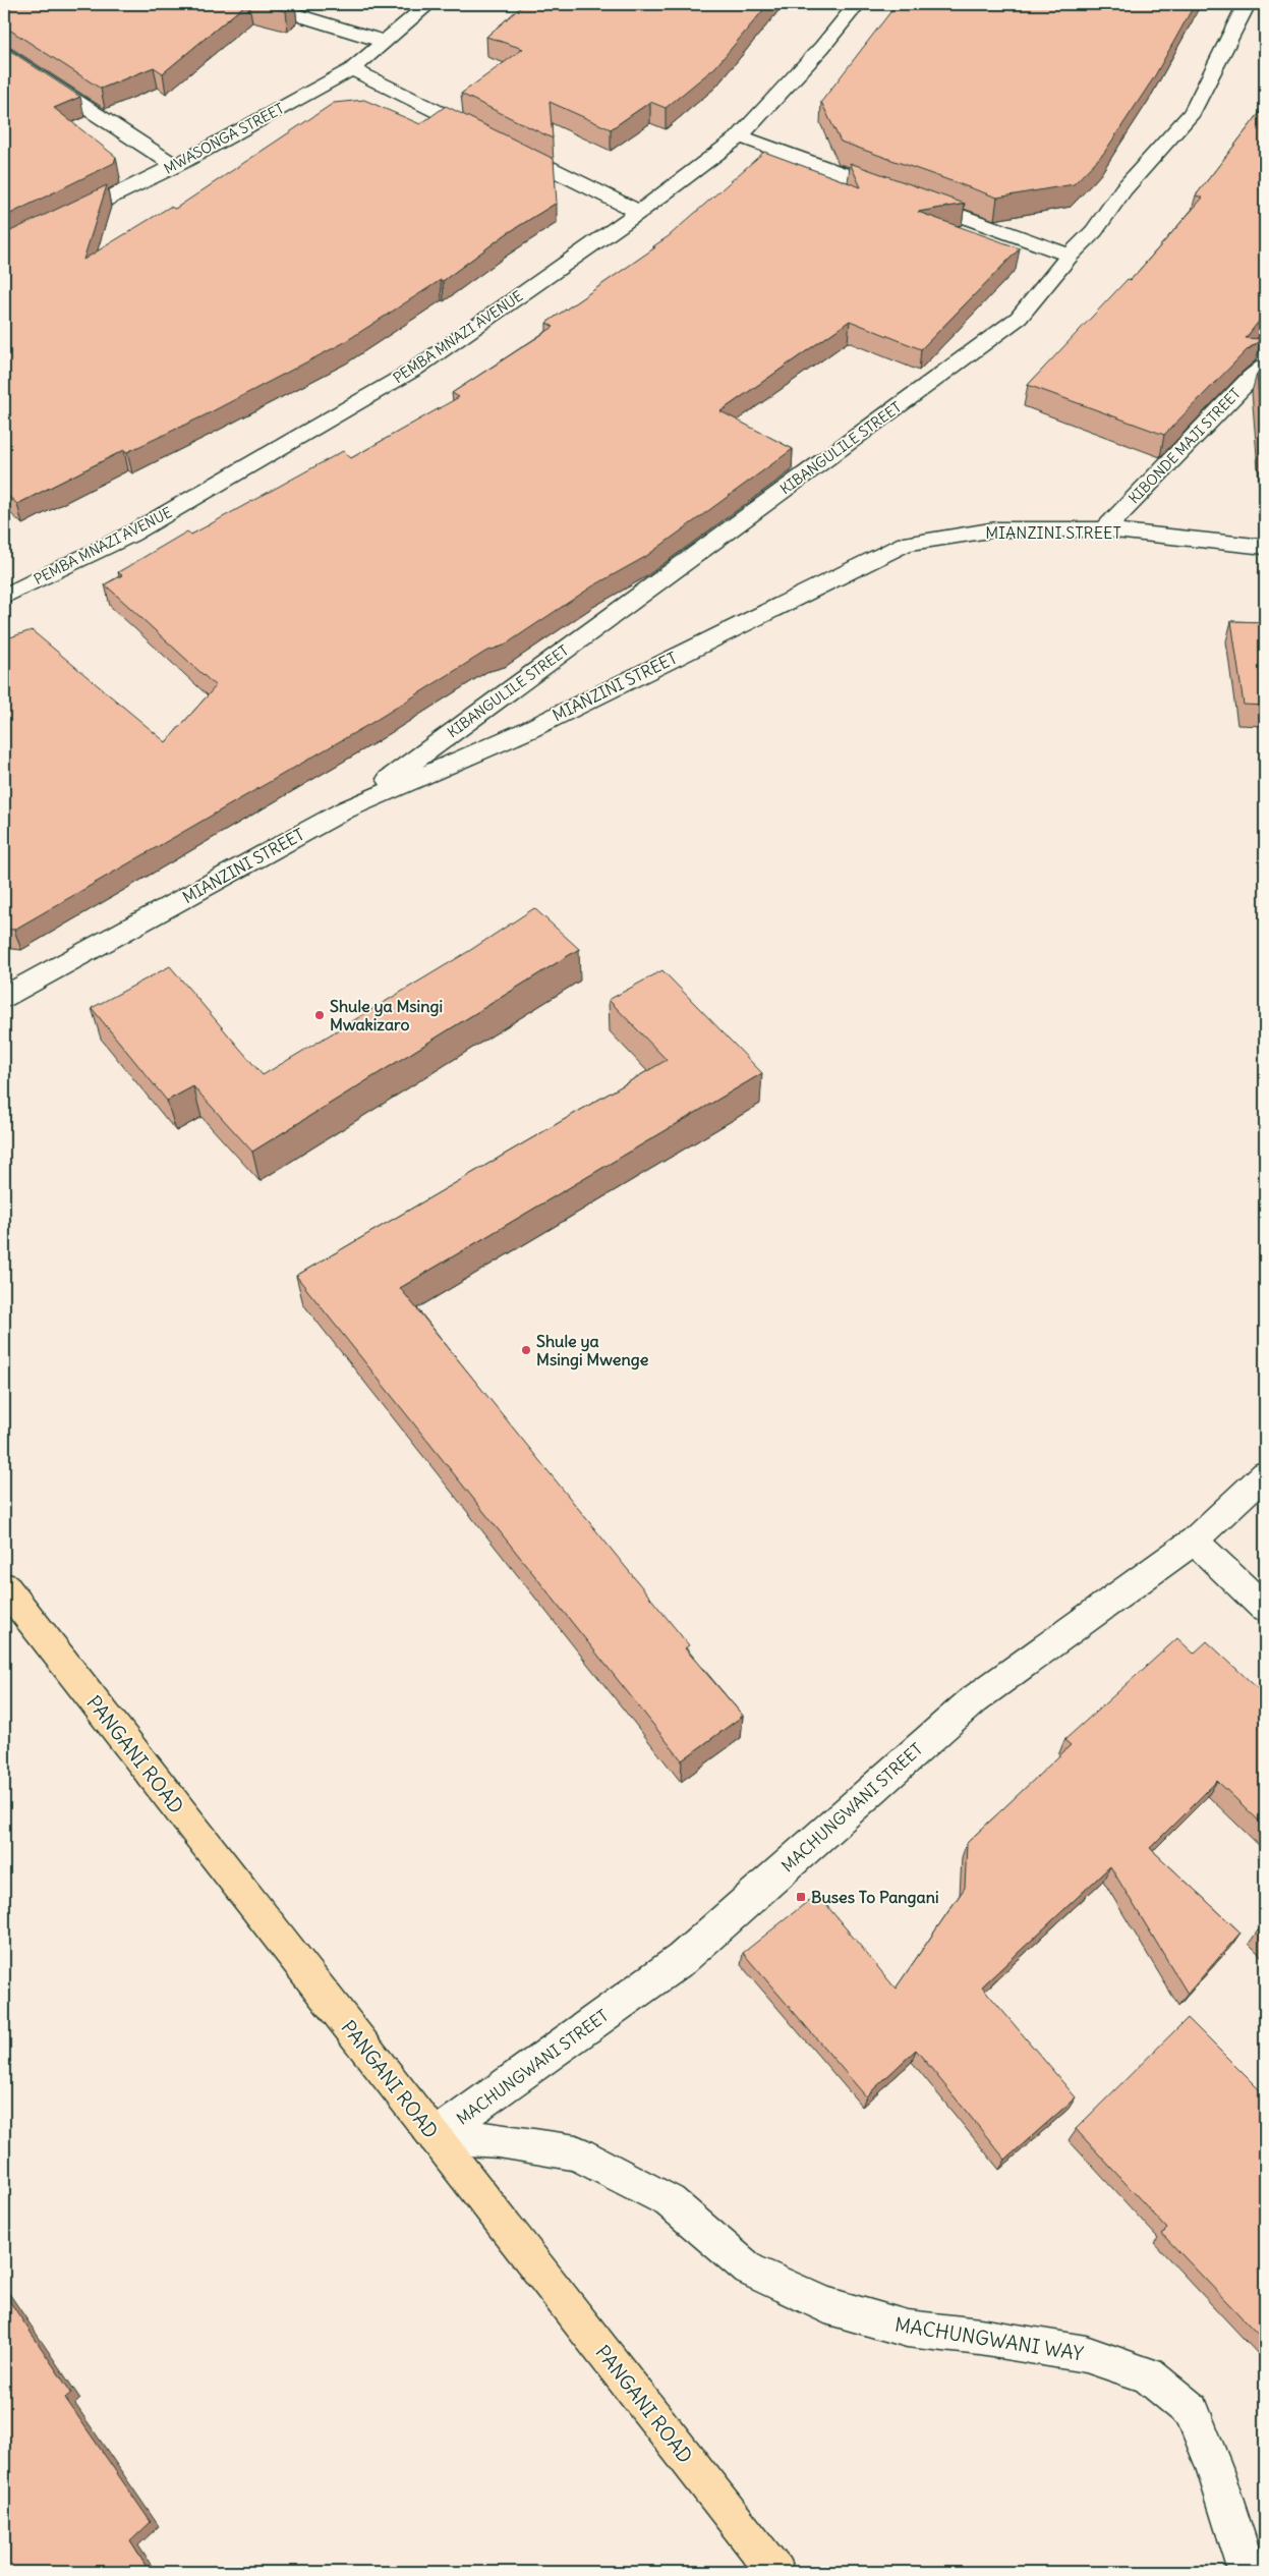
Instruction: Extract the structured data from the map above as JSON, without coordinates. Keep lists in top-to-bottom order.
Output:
{
  "streets": {
    "main road": ["PANGANI ROAD"],
    "street": [
      "MWASONGA STREET",
      "PEMBA MNAZI AVENUE",
      "KIBONDE MAJI STREET",
      "KIBANGULILE STREET",
      "MIANZINI STREET",
      "MACHUNGWANI STREET",
      "MACHUNGWANI WAY"
    ]
  },
  "crossings": [
    ["KIBONDE MAJI STREET", "MIANZINI STREET"],
    ["KIBANGULILE STREET", "MIANZINI STREET"],
    ["PANGANI ROAD", "MACHUNGWANI STREET"],
    ["PANGANI ROAD", "MACHUNGWANI WAY"],
    ["MACHUNGWANI STREET", "MACHUNGWANI WAY"]
  ],
  "places": {
    "other": ["Shule ya Msingi Mwakizaro", "Shule ya Msingi Mwenge"],
    "transit": ["Buses To Pangani"]
  }
}
